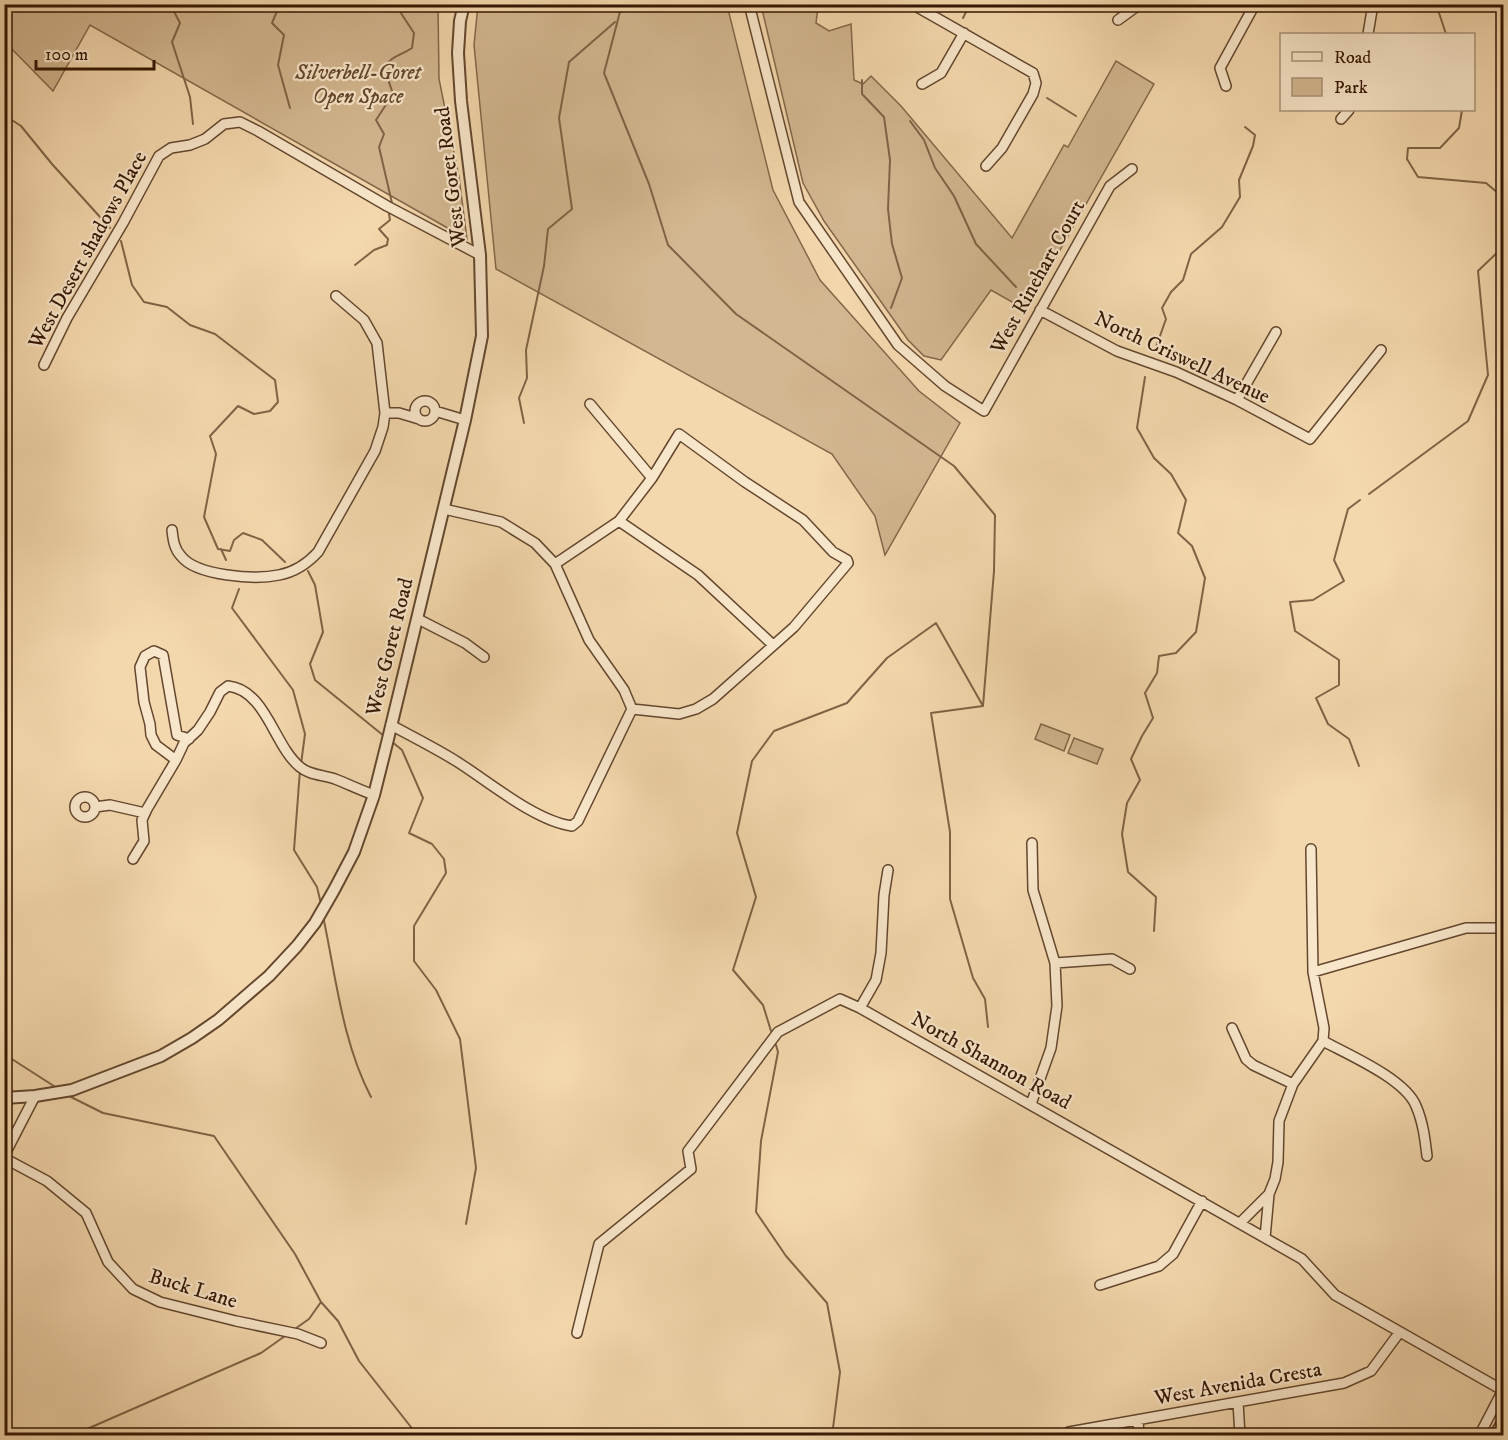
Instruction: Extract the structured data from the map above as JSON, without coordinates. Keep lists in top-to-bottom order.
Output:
{
  "streets": {
    "street": [
      "West Goret Road",
      "West Desert shadows Place",
      "West Rinehart Court",
      "North Criswell Avenue",
      "North Shannon Road",
      "Buck Lane",
      "West Avenida Cresta"
    ]
  },
  "crossings": [
    ["West Goret Road", "West Desert shadows Place"],
    ["West Rinehart Court", "North Criswell Avenue"],
    ["North Shannon Road", "West Avenida Cresta"]
  ],
  "parks": ["Silverbell-Goret Open Space"],
  "legend": ["Road", "Park"],
  "scale_bar": "100 m"
}
